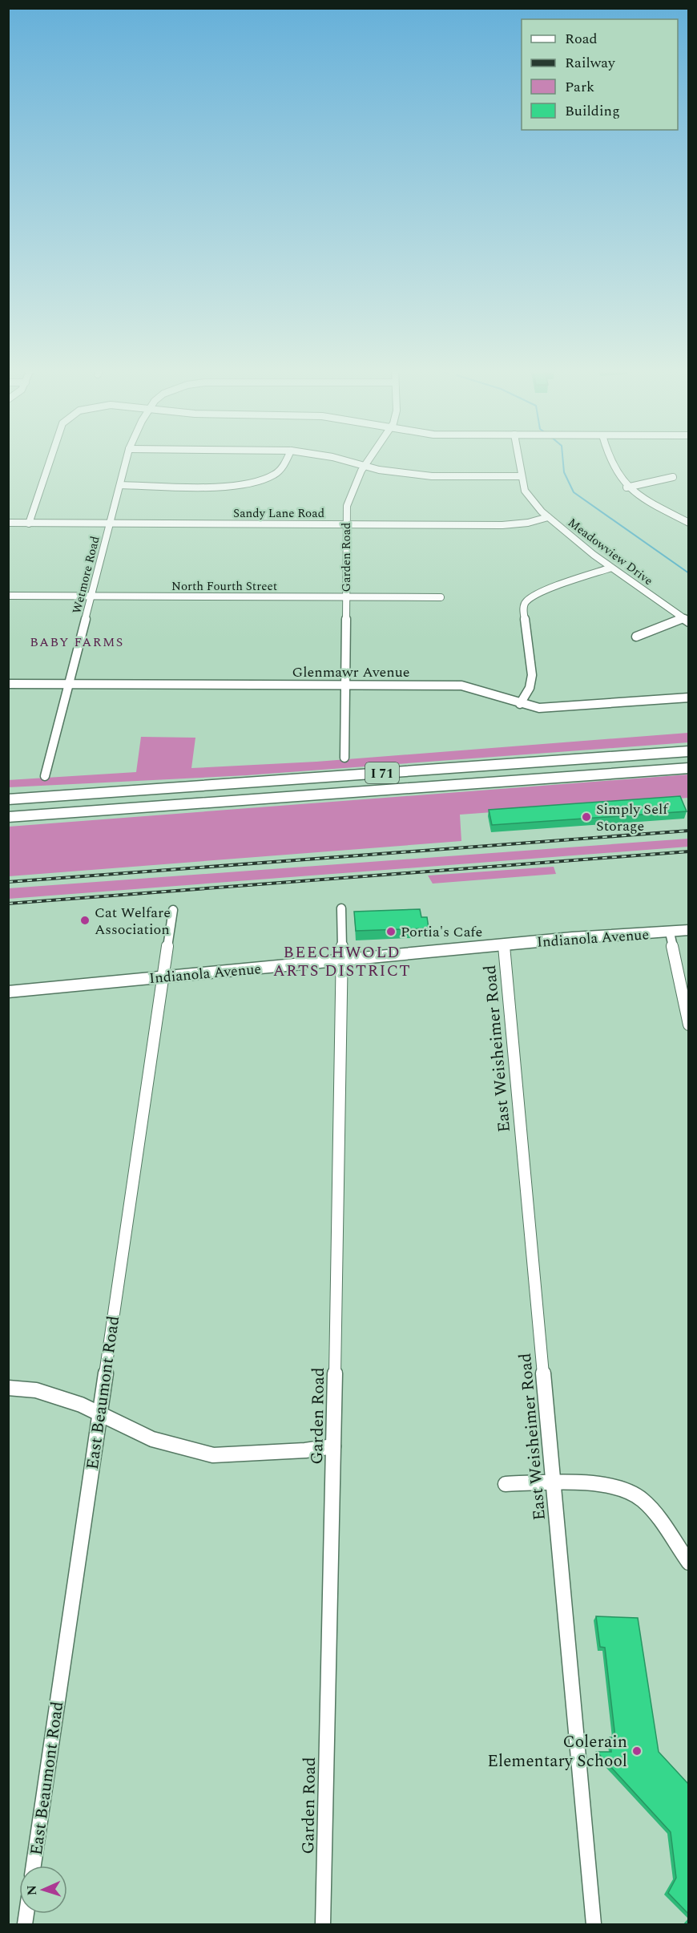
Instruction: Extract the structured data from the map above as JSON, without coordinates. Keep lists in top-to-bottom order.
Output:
{
  "streets": {
    "highway": ["I 71"],
    "main road": ["Indianola Avenue"],
    "street": [
      "Sandy Lane Road",
      "Meadowview Drive",
      "Garden Road",
      "Wetmore Road",
      "North Fourth Street",
      "Glenmawr Avenue",
      "East Weisheimer Road",
      "East Beaumont Road"
    ]
  },
  "crossings": [
    ["Sandy Lane Road", "Meadowview Drive"],
    ["Sandy Lane Road", "Garden Road"],
    ["Sandy Lane Road", "Wetmore Road"],
    ["Garden Road", "North Fourth Street"],
    ["Garden Road", "Glenmawr Avenue"],
    ["Garden Road", "Indianola Avenue"],
    ["Wetmore Road", "North Fourth Street"],
    ["Wetmore Road", "Glenmawr Avenue"],
    ["Indianola Avenue", "East Weisheimer Road"],
    ["Indianola Avenue", "East Beaumont Road"]
  ],
  "districts": ["BABY FARMS", "BEECHWOLD ARTS DISTRICT"],
  "places": [
    "Simply Self Storage",
    "Cat Welfare Association",
    "Portia's Cafe",
    "Colerain Elementary School"
  ],
  "legend": [
    "Road",
    "Railway",
    "Park",
    "Building"
  ],
  "north": "left"
}
